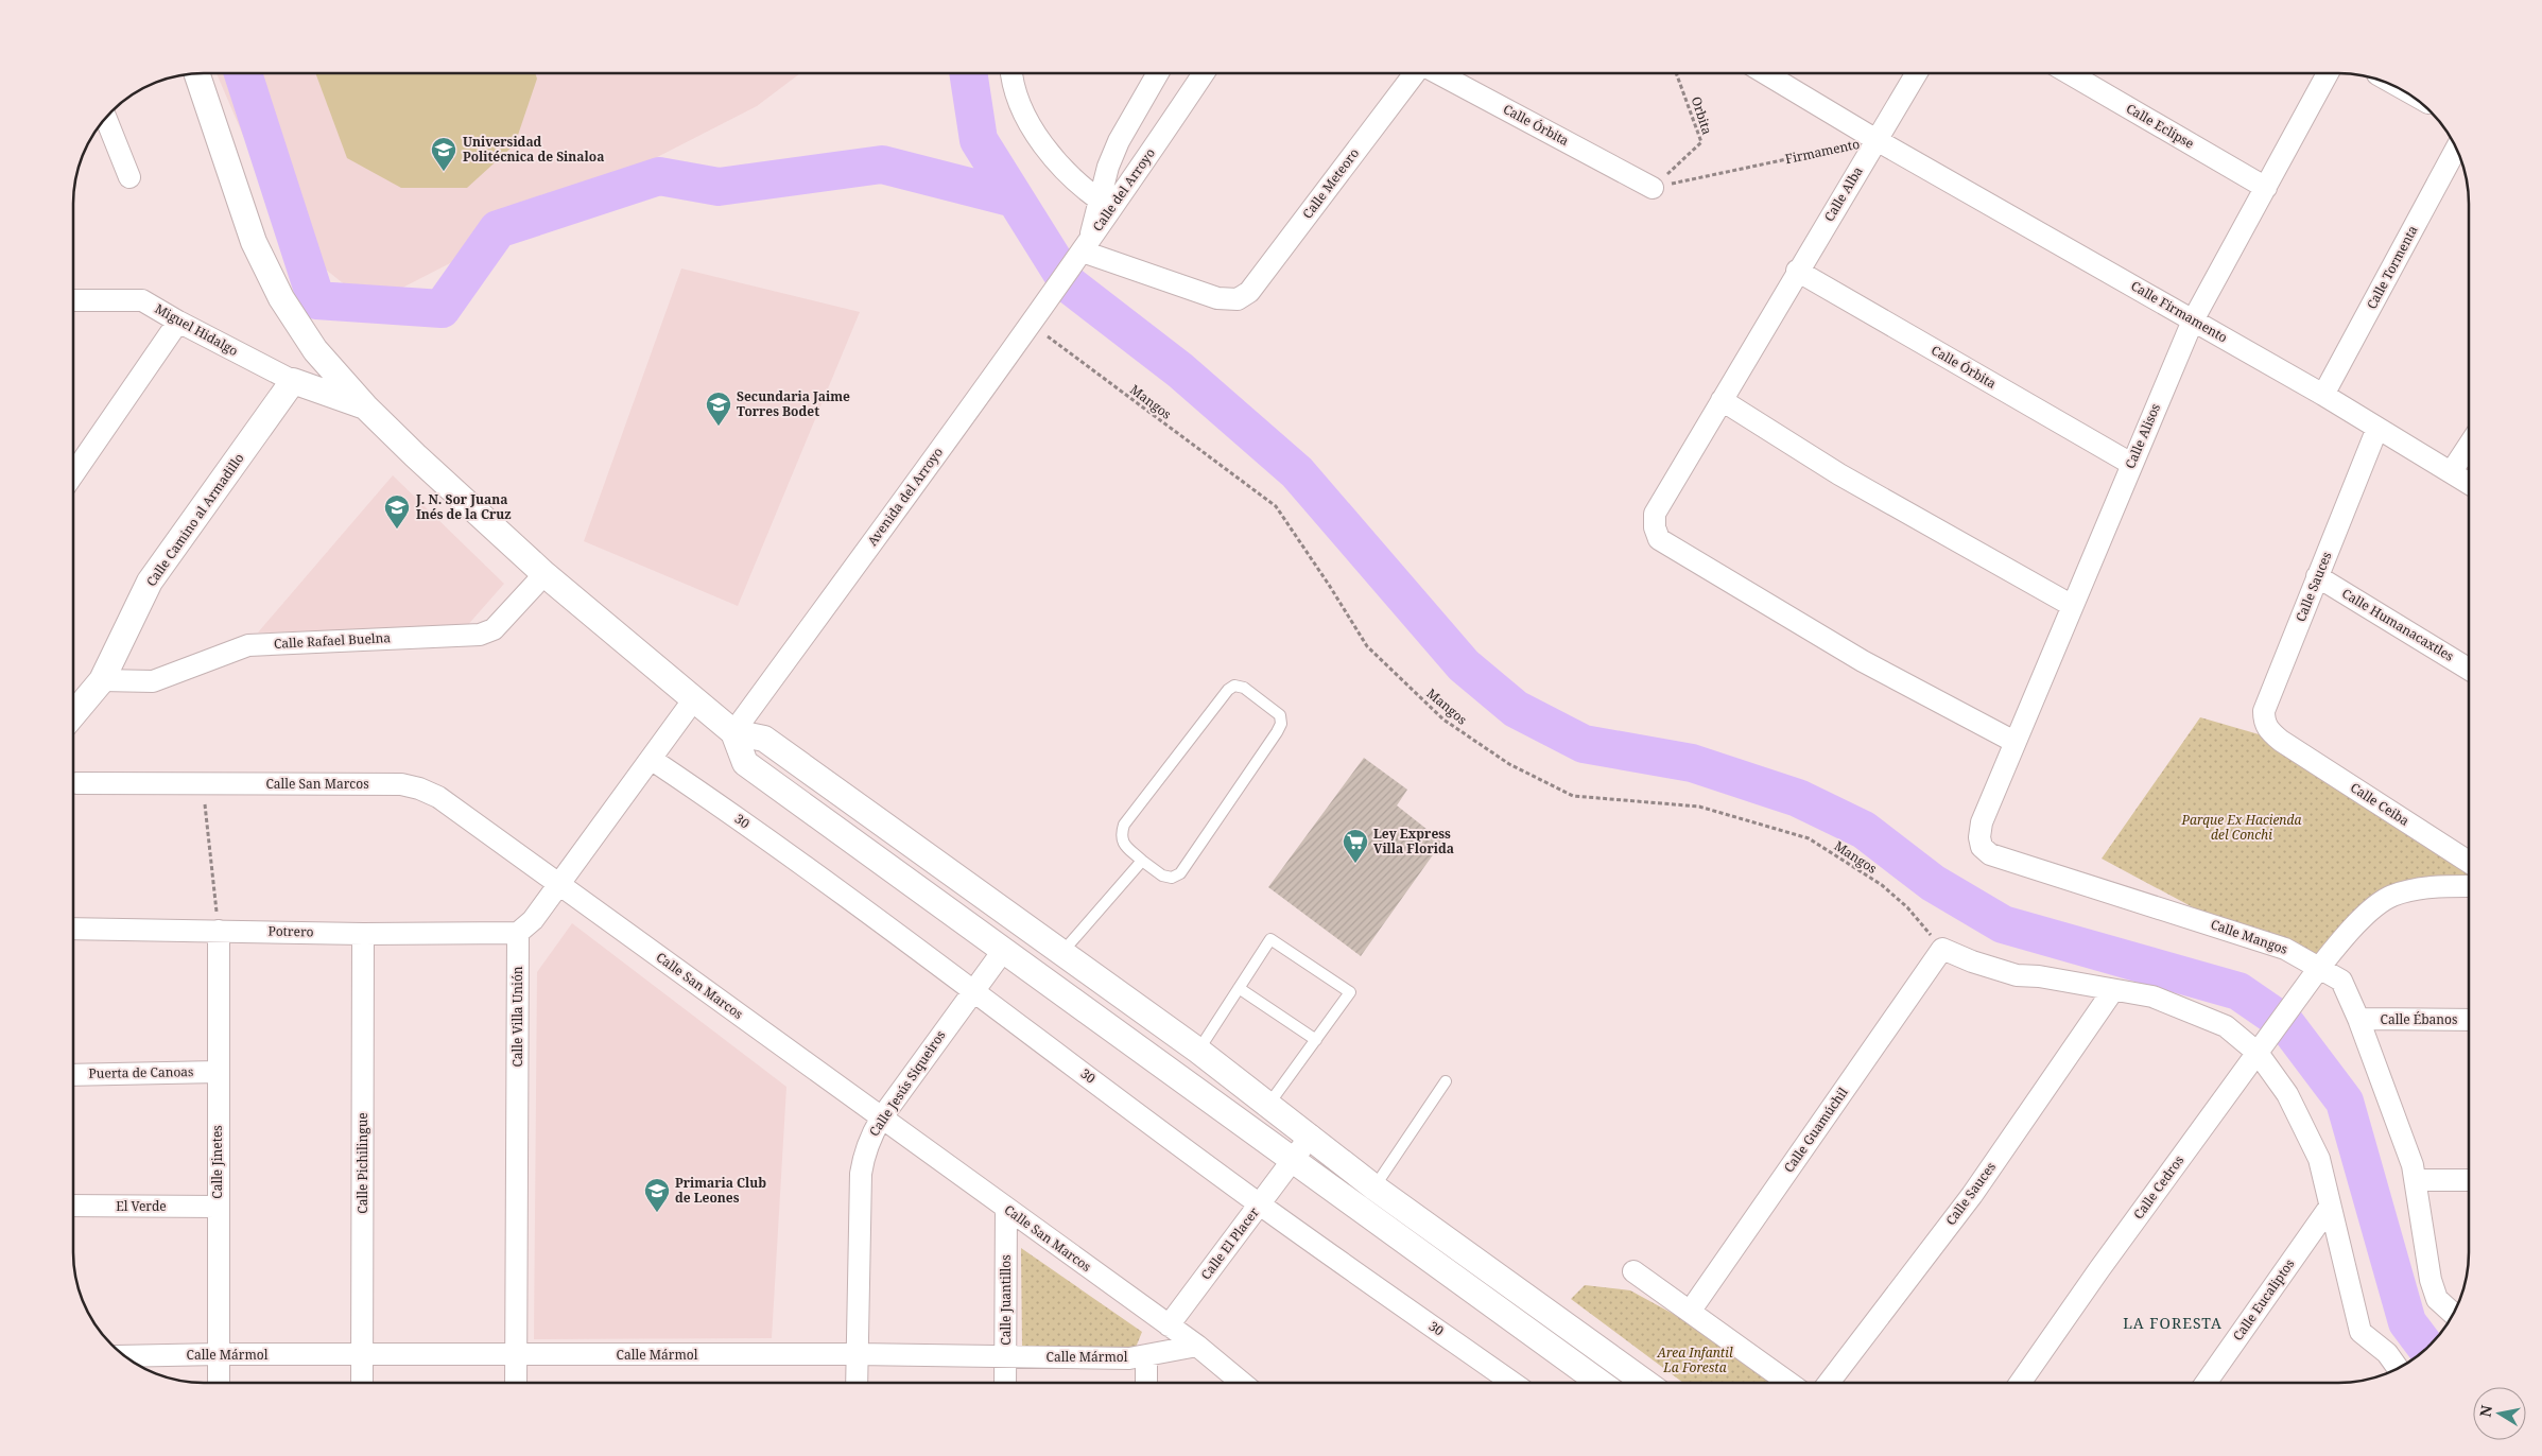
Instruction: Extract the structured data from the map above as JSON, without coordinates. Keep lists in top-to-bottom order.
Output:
{
  "streets": {
    "street": [
      "Calle Órbita",
      "Calle Eclipse",
      "Firmamento",
      "Calle Meteoro",
      "Calle del Arroyo",
      "Calle Alba",
      "Calle Tormenta",
      "Calle Firmamento",
      "Miguel Hidalgo",
      "Calle Alisos",
      "Avenida del Arroyo",
      "Calle Camino al Armadillo",
      "Calle Sauces",
      "Calle Humanacaxtles",
      "Calle Rafael Buelna",
      "Calle San Marcos",
      "Calle Ceiba",
      "30",
      "Potrero",
      "Calle Mangos",
      "Calle Villa Unión",
      "Calle Ébanos",
      "Puerta de Canoas",
      "Calle Jesús Siqueiros",
      "Calle Guamúchil",
      "Calle Jinetes",
      "Calle Pichilingue",
      "Calle Cedros",
      "El Verde",
      "Calle El Placer",
      "Calle Juantillos",
      "Calle Eucaliptos",
      "Calle Mármol"
    ],
    "path": ["Orbita", "Mangos"]
  },
  "crossings": [
    ["Orbita", "Calle Órbita"],
    ["Orbita", "Firmamento"],
    ["Calle Órbita", "Firmamento"],
    ["Calle Órbita", "Calle Alba"],
    ["Calle Órbita", "Calle Alisos"],
    ["Calle Eclipse", "Calle Alisos"],
    ["Firmamento", "Calle Alba"],
    ["Firmamento", "Calle Firmamento"],
    ["Calle Meteoro", "Calle del Arroyo"],
    ["Calle Meteoro", "Avenida del Arroyo"],
    ["Calle del Arroyo", "Avenida del Arroyo"],
    ["Calle Alba", "Calle Firmamento"],
    ["Calle Alba", "Calle Alisos"],
    ["Calle Tormenta", "Calle Firmamento"],
    ["Calle Firmamento", "Calle Alisos"],
    ["Calle Firmamento", "Calle Sauces"],
    ["Miguel Hidalgo", "Calle Camino al Armadillo"],
    ["Mangos", "Avenida del Arroyo"],
    ["Mangos", "Calle Guamúchil"],
    ["Calle Alisos", "Calle Mangos"],
    ["Calle Camino al Armadillo", "Calle Rafael Buelna"],
    ["Calle Sauces", "Calle Humanacaxtles"],
    ["Calle Sauces", "Calle Ceiba"],
    ["Calle San Marcos", "Calle Jesús Siqueiros"],
    ["Calle San Marcos", "Calle El Placer"],
    ["Calle San Marcos", "Calle Juantillos"],
    ["Calle San Marcos", "Calle Mármol"],
    ["30", "Calle Jesús Siqueiros"],
    ["30", "Calle El Placer"],
    ["Potrero", "Calle Villa Unión"],
    ["Potrero", "Calle Jinetes"],
    ["Potrero", "Calle Pichilingue"],
    ["Calle Mangos", "Calle Ébanos"],
    ["Calle Mangos", "Calle Cedros"],
    ["Calle Villa Unión", "Calle Mármol"],
    ["Puerta de Canoas", "Calle Jinetes"],
    ["Calle Jesús Siqueiros", "Calle Mármol"],
    ["Calle Jinetes", "El Verde"],
    ["Calle Jinetes", "Calle Mármol"],
    ["Calle Pichilingue", "Calle Mármol"],
    ["Calle Juantillos", "Calle Mármol"]
  ],
  "districts": ["LA FORESTA"],
  "parks": ["Parque Ex Hacienda del Conchi", "Area Infantil La Foresta"],
  "places": {
    "school or university": [
      "Universidad Politécnica de Sinaloa",
      "Secundaria Jaime Torres Bodet",
      "J. N. Sor Juana Inés de la Cruz",
      "Primaria Club de Leones"
    ],
    "supermarket": ["Ley Express Villa Florida"]
  },
  "north": "left"
}
